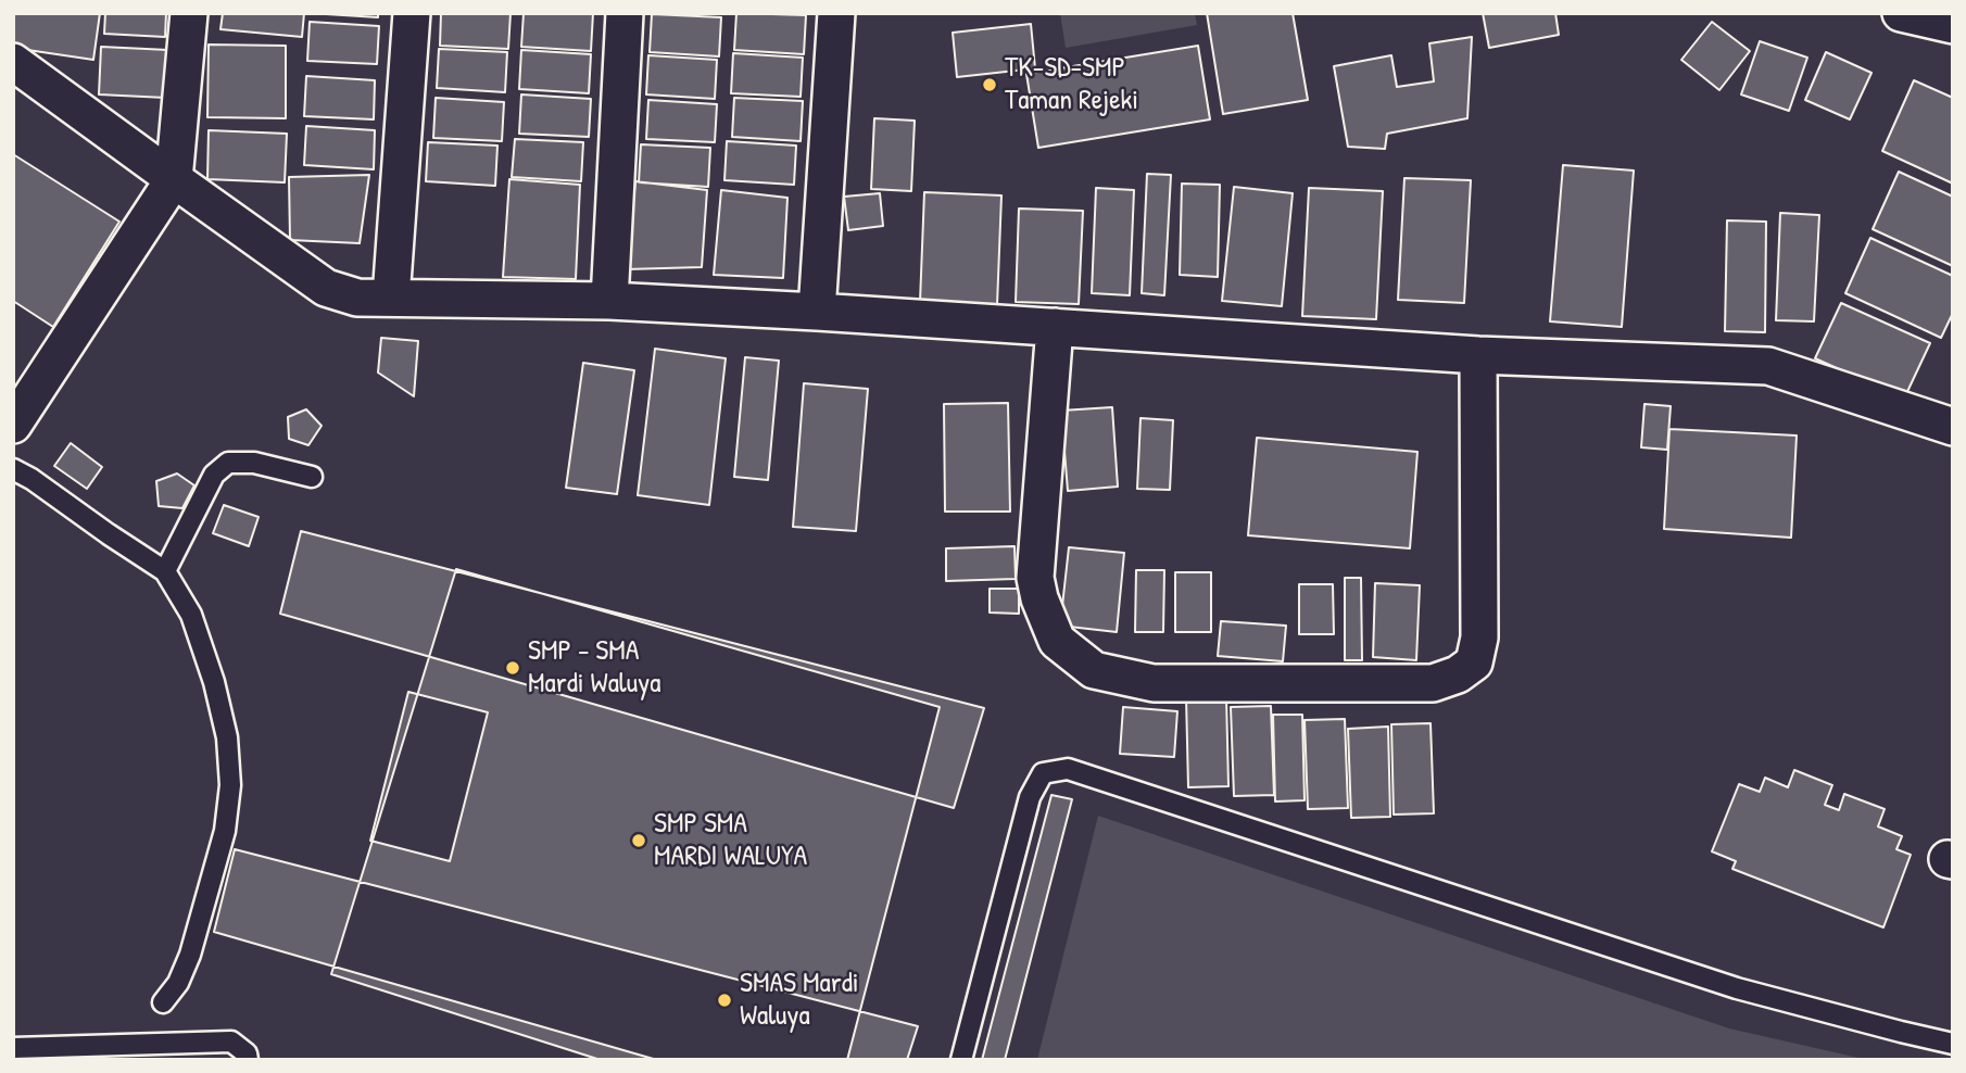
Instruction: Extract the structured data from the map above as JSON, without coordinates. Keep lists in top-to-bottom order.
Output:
{
  "places": [
    "TK-SD-SMP Taman Rejeki",
    "SMP - SMA Mardi Waluya",
    "SMP SMA MARDI WALUYA",
    "SMAS Mardi Waluya"
  ]
}
